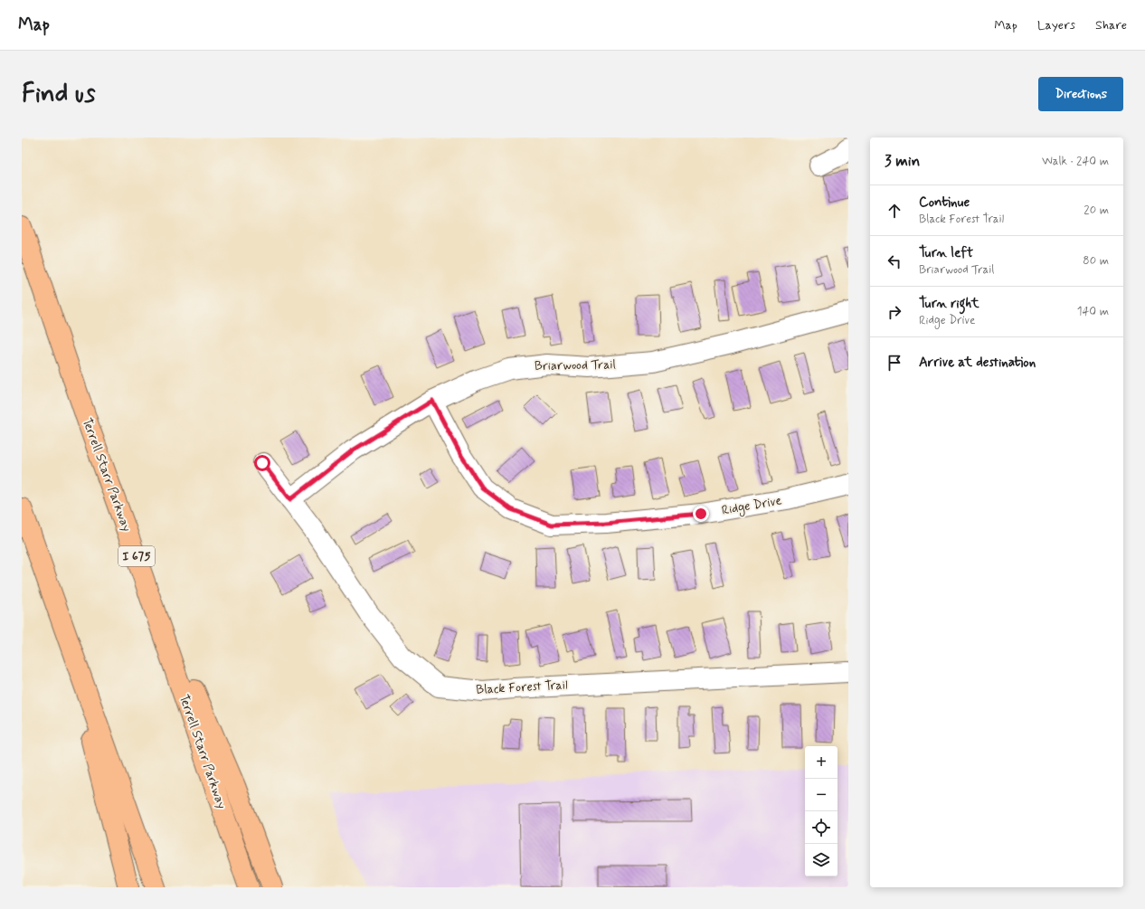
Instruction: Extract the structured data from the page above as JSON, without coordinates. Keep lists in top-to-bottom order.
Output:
{
  "streets": {
    "highway": ["Terrell Starr Parkway", "I 675"],
    "street": ["Briarwood Trail", "Ridge Drive", "Black Forest Trail"]
  },
  "crossings": [
    ["Briarwood Trail", "Ridge Drive"],
    ["Briarwood Trail", "Black Forest Trail"]
  ],
  "page": {
    "header": "Map",
    "nav": ["Map", "Layers", "Share"],
    "buttons": "Directions",
    "title": "Find us",
    "heading": ["3 min", "Walk · 240 m"],
    "list": [
      ["Continue", "Black Forest Trail", "20 m"],
      ["Turn left", "Briarwood Trail", "80 m"],
      ["Turn right", "Ridge Drive", "140 m"],
      "Arrive at destination"
    ],
    "map_buttons": ["+", "−"]
  }
}
